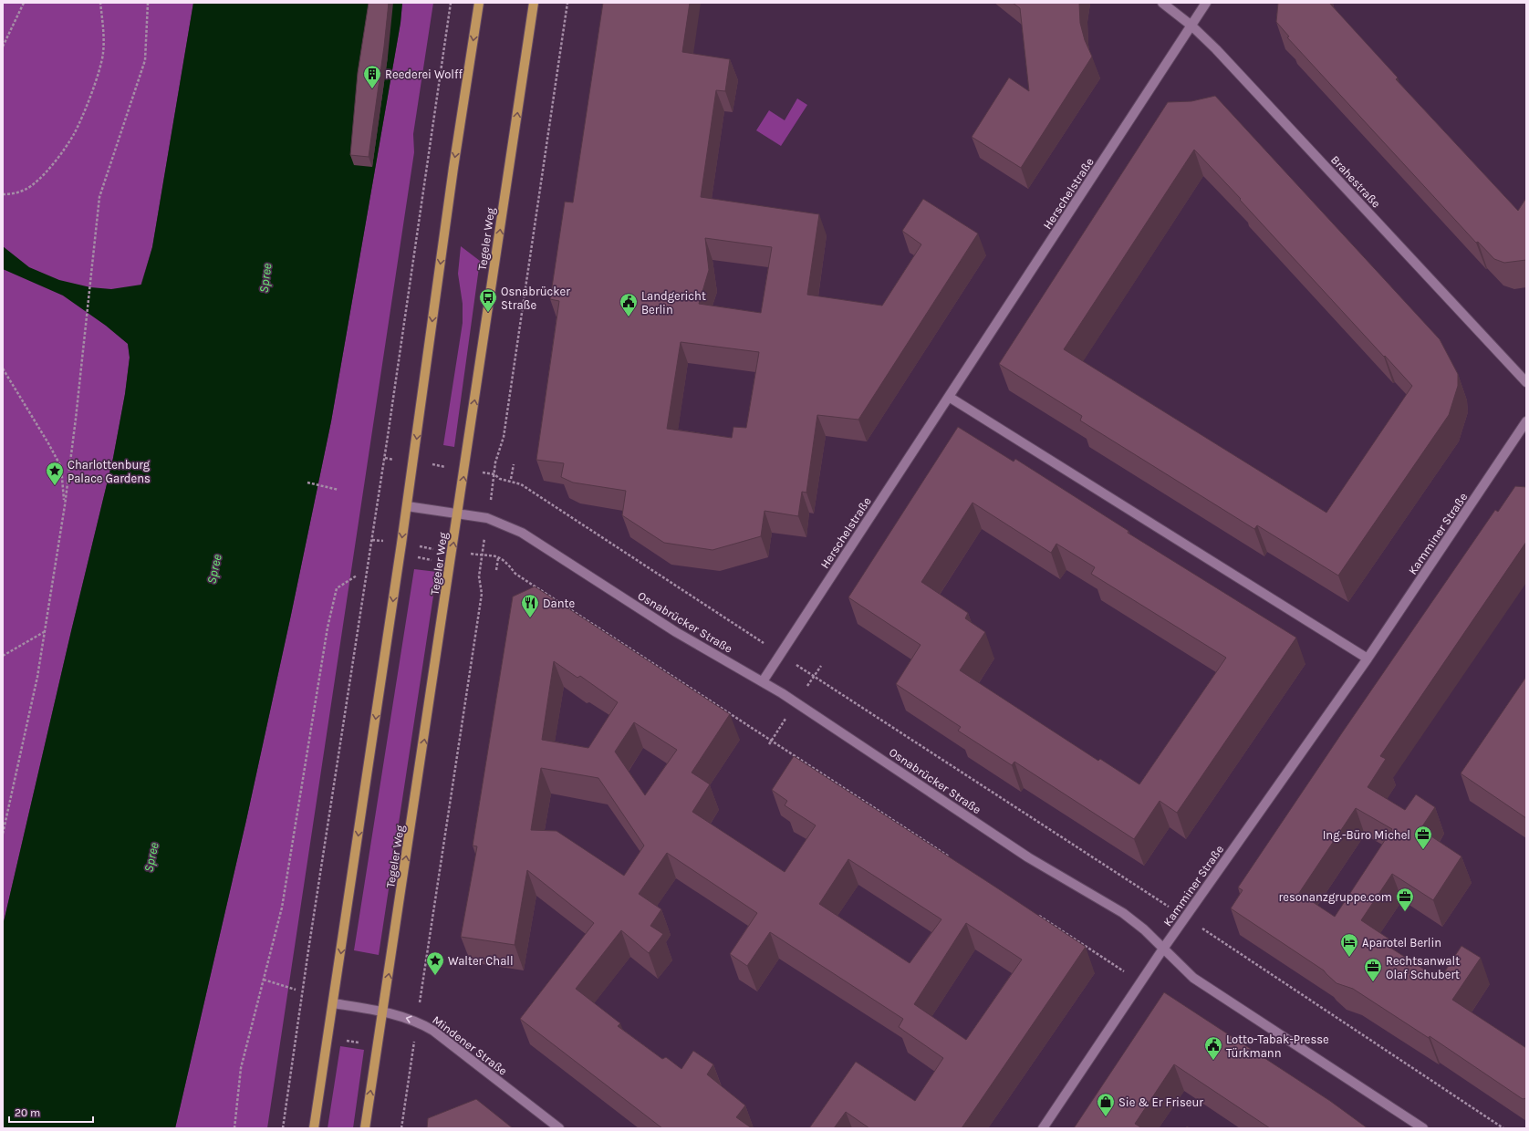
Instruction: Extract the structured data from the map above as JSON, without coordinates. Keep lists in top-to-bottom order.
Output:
{
  "streets": {
    "main road": ["Tegeler Weg"],
    "street": [
      "Brahestraße",
      "Herschelstraße",
      "Kamminer Straße",
      "Osnabrücker Straße",
      "Mindener Straße"
    ]
  },
  "crossings": [
    ["Brahestraße", "Herschelstraße"],
    ["Herschelstraße", "Osnabrücker Straße"],
    ["Tegeler Weg", "Osnabrücker Straße"],
    ["Tegeler Weg", "Mindener Straße"],
    ["Kamminer Straße", "Osnabrücker Straße"]
  ],
  "one_way": ["Mindener Straße"],
  "water": ["Spree"],
  "places": {
    "building": ["Reederei Wolff"],
    "bus stop": ["Osnabrücker Straße"],
    "public building": ["Landgericht Berlin", "Lotto-Tabak-Presse Türkmann"],
    "place": ["Charlottenburg Palace Gardens", "Walter Chall"],
    "restaurant": ["Dante"],
    "office": ["Ing.-Büro Michel", "resonanzgruppe.com", "Rechtsanwalt Olaf Schubert"],
    "hotel": ["Aparotel Berlin"],
    "shop": ["Sie & Er Friseur"]
  },
  "scale_bar": "20 m"
}
